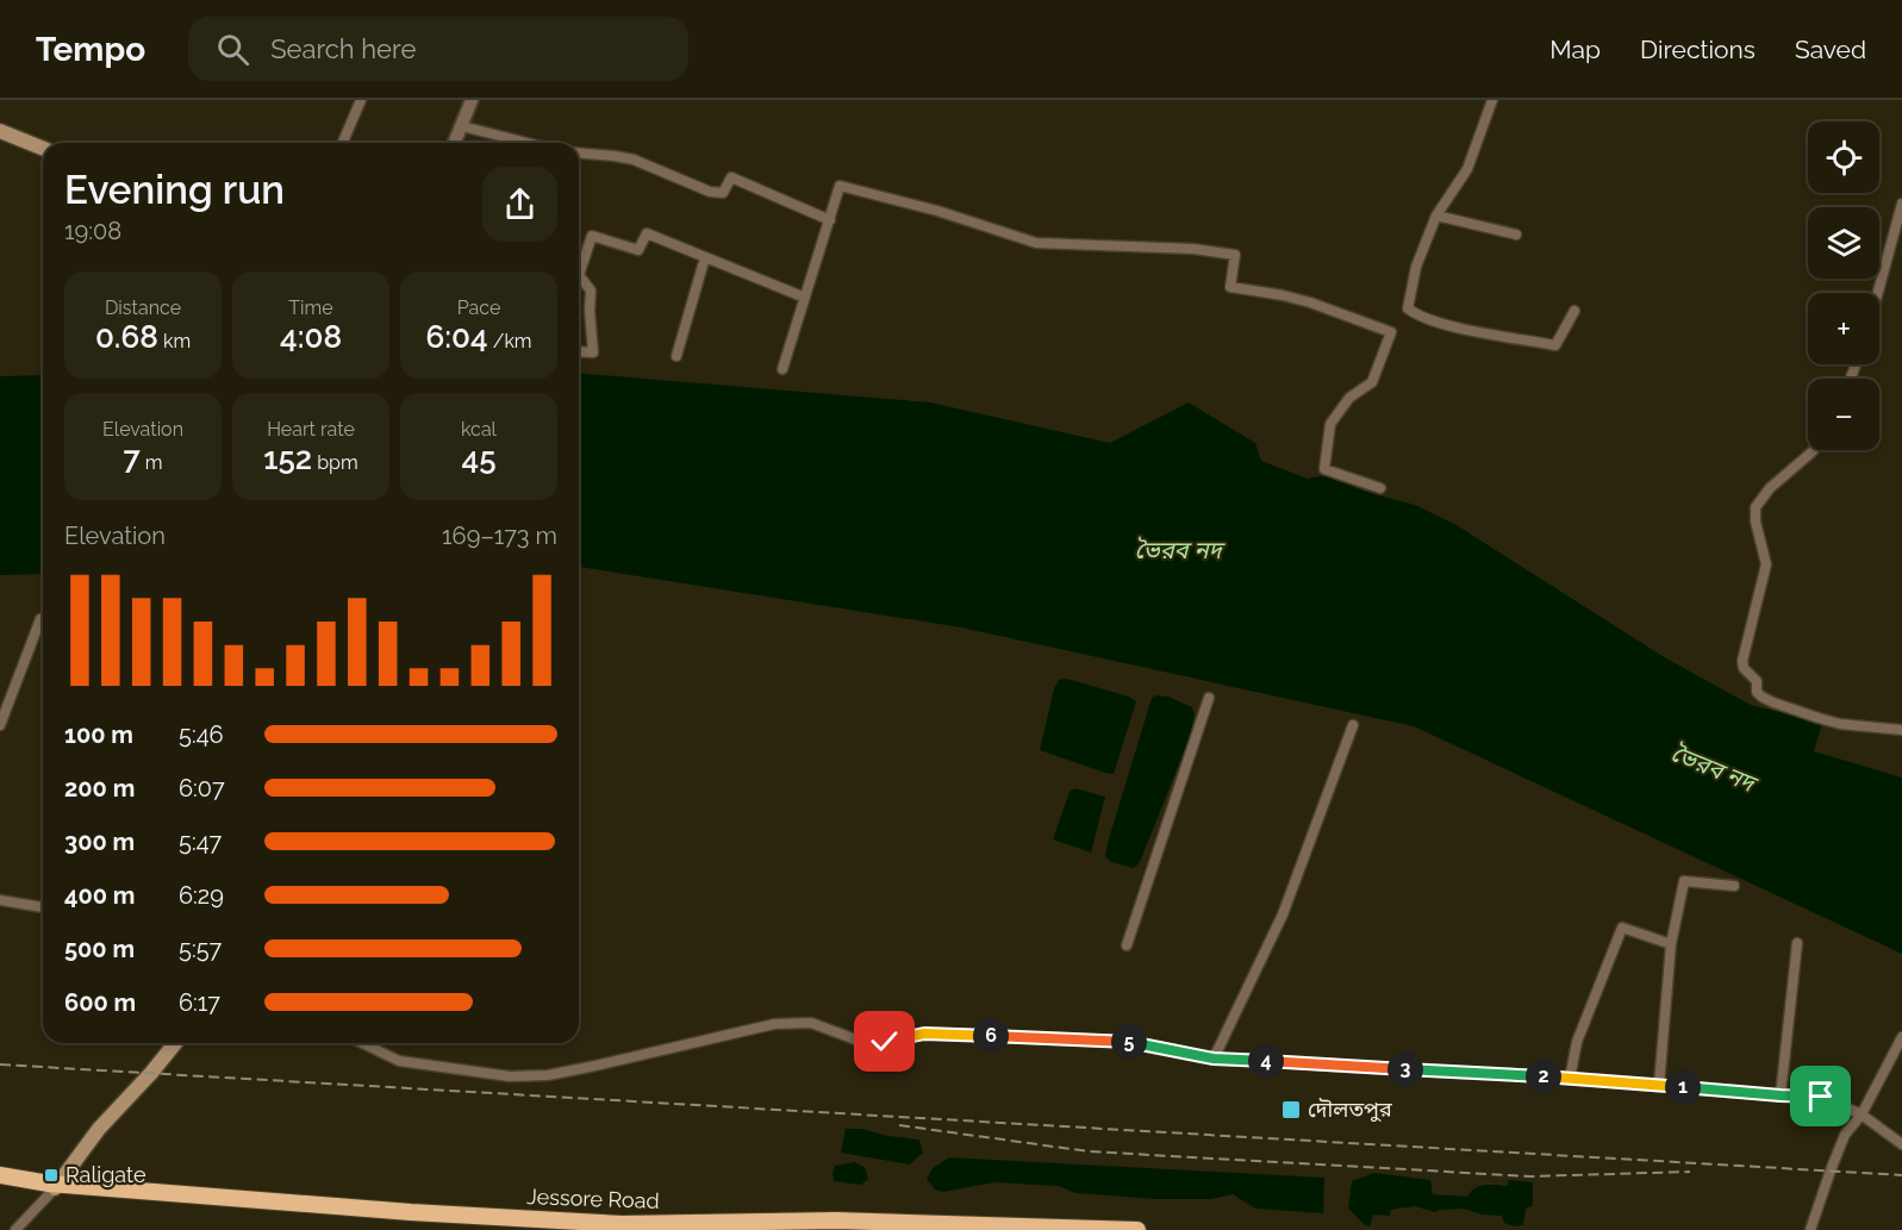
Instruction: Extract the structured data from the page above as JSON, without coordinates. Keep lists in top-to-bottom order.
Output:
{
  "streets": {
    "highway": ["Jessore Road"]
  },
  "water": ["ভৈরব নদ"],
  "places": {
    "transit": ["দৌলতপুর", "Raligate"]
  },
  "page": {
    "header": "Tempo",
    "search": "Search here",
    "nav": ["Map", "Directions", "Saved"],
    "map_buttons": ["+", "−"],
    "heading": ["Evening run", "19:08"],
    "stats": [
      ["Distance", "0.68 km"],
      ["Time", "4:08"],
      ["Pace", "6:04 /km"],
      ["Elevation", "7 m"],
      ["Heart rate", "152 bpm"],
      ["kcal", "45"]
    ],
    "chart": ["Elevation", "169–173 m"],
    "list": [
      {
        "name": "100 m",
        "note": "5:46"
      },
      {
        "name": "200 m",
        "note": "6:07"
      },
      {
        "name": "300 m",
        "note": "5:47"
      },
      {
        "name": "400 m",
        "note": "6:29"
      },
      {
        "name": "500 m",
        "note": "5:57"
      },
      {
        "name": "600 m",
        "note": "6:17"
      }
    ],
    "pins": [
      "6",
      "5",
      "4",
      "3",
      "2",
      "1"
    ]
  }
}
